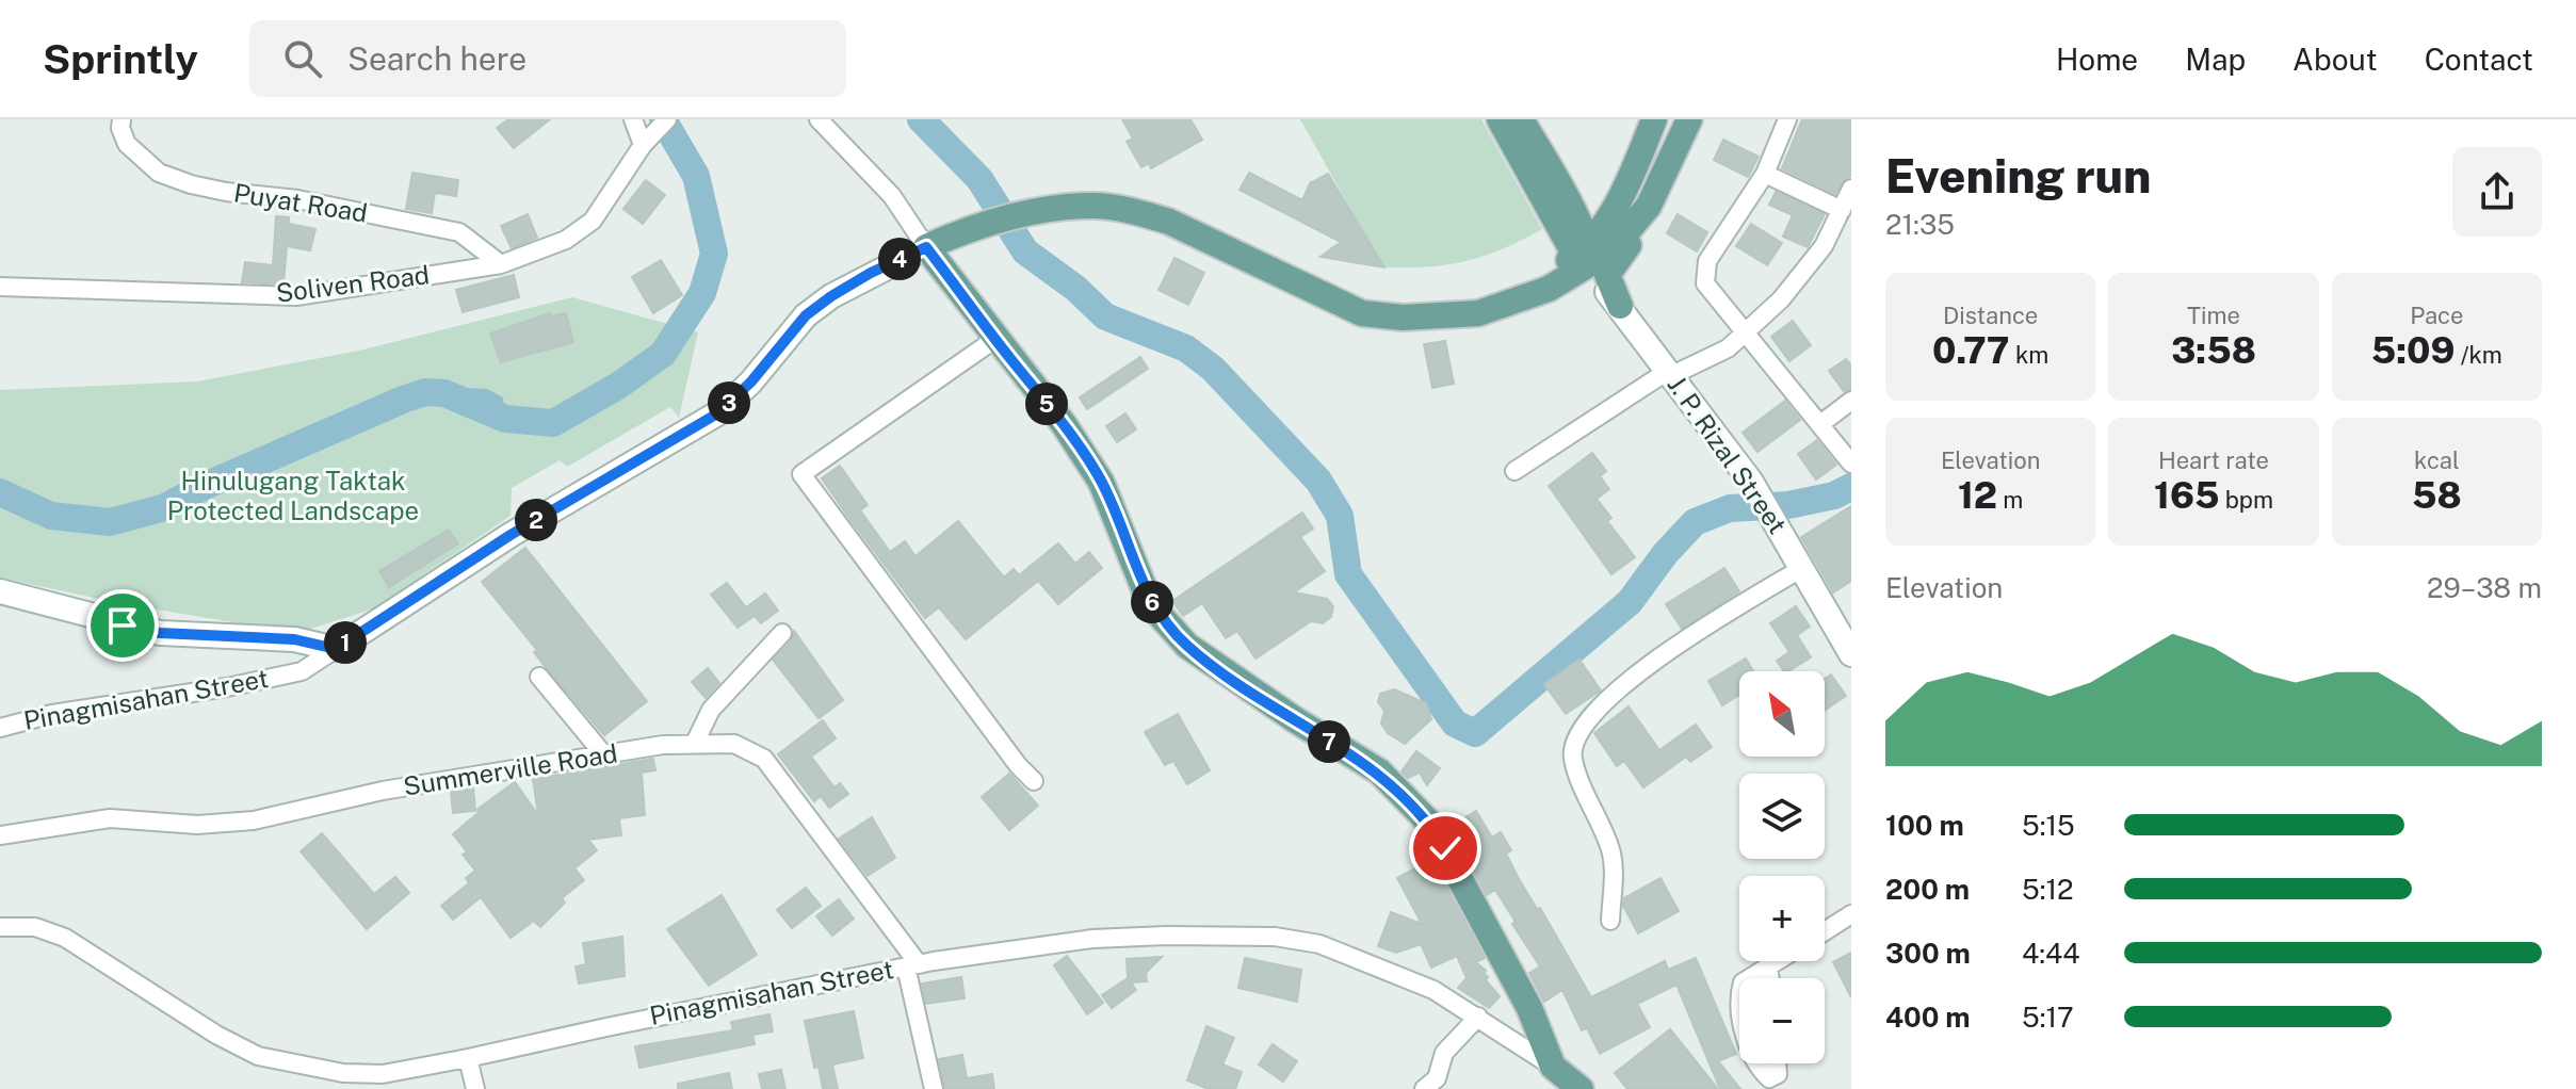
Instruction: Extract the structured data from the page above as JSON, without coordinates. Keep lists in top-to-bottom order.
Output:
{
  "streets": {
    "street": [
      "Puyat Road",
      "Soliven Road",
      "J. P. Rizal Street",
      "Pinagmisahan Street",
      "Summerville Road"
    ]
  },
  "crossings": [
    ["Puyat Road", "Soliven Road"],
    ["Pinagmisahan Street", "Summerville Road"]
  ],
  "parks": ["Hinulugang Taktak Protected Landscape"],
  "north": "top left",
  "page": {
    "header": "Sprintly",
    "search": "Search here",
    "nav": [
      "Home",
      "Map",
      "About",
      "Contact"
    ],
    "heading": ["Evening run", "21:35"],
    "pins": [
      "4",
      "3",
      "5",
      "2",
      "6",
      "1",
      "7"
    ],
    "stats": [
      ["Distance", "0.77 km"],
      ["Time", "3:58"],
      ["Pace", "5:09 /km"],
      ["Elevation", "12 m"],
      ["Heart rate", "165 bpm"],
      ["kcal", "58"]
    ],
    "chart": ["Elevation", "29–38 m"],
    "map_buttons": ["+", "−"],
    "list": [
      {
        "name": "100 m",
        "note": "5:15"
      },
      {
        "name": "200 m",
        "note": "5:12"
      },
      {
        "name": "300 m",
        "note": "4:44"
      },
      {
        "name": "400 m",
        "note": "5:17"
      }
    ]
  }
}
